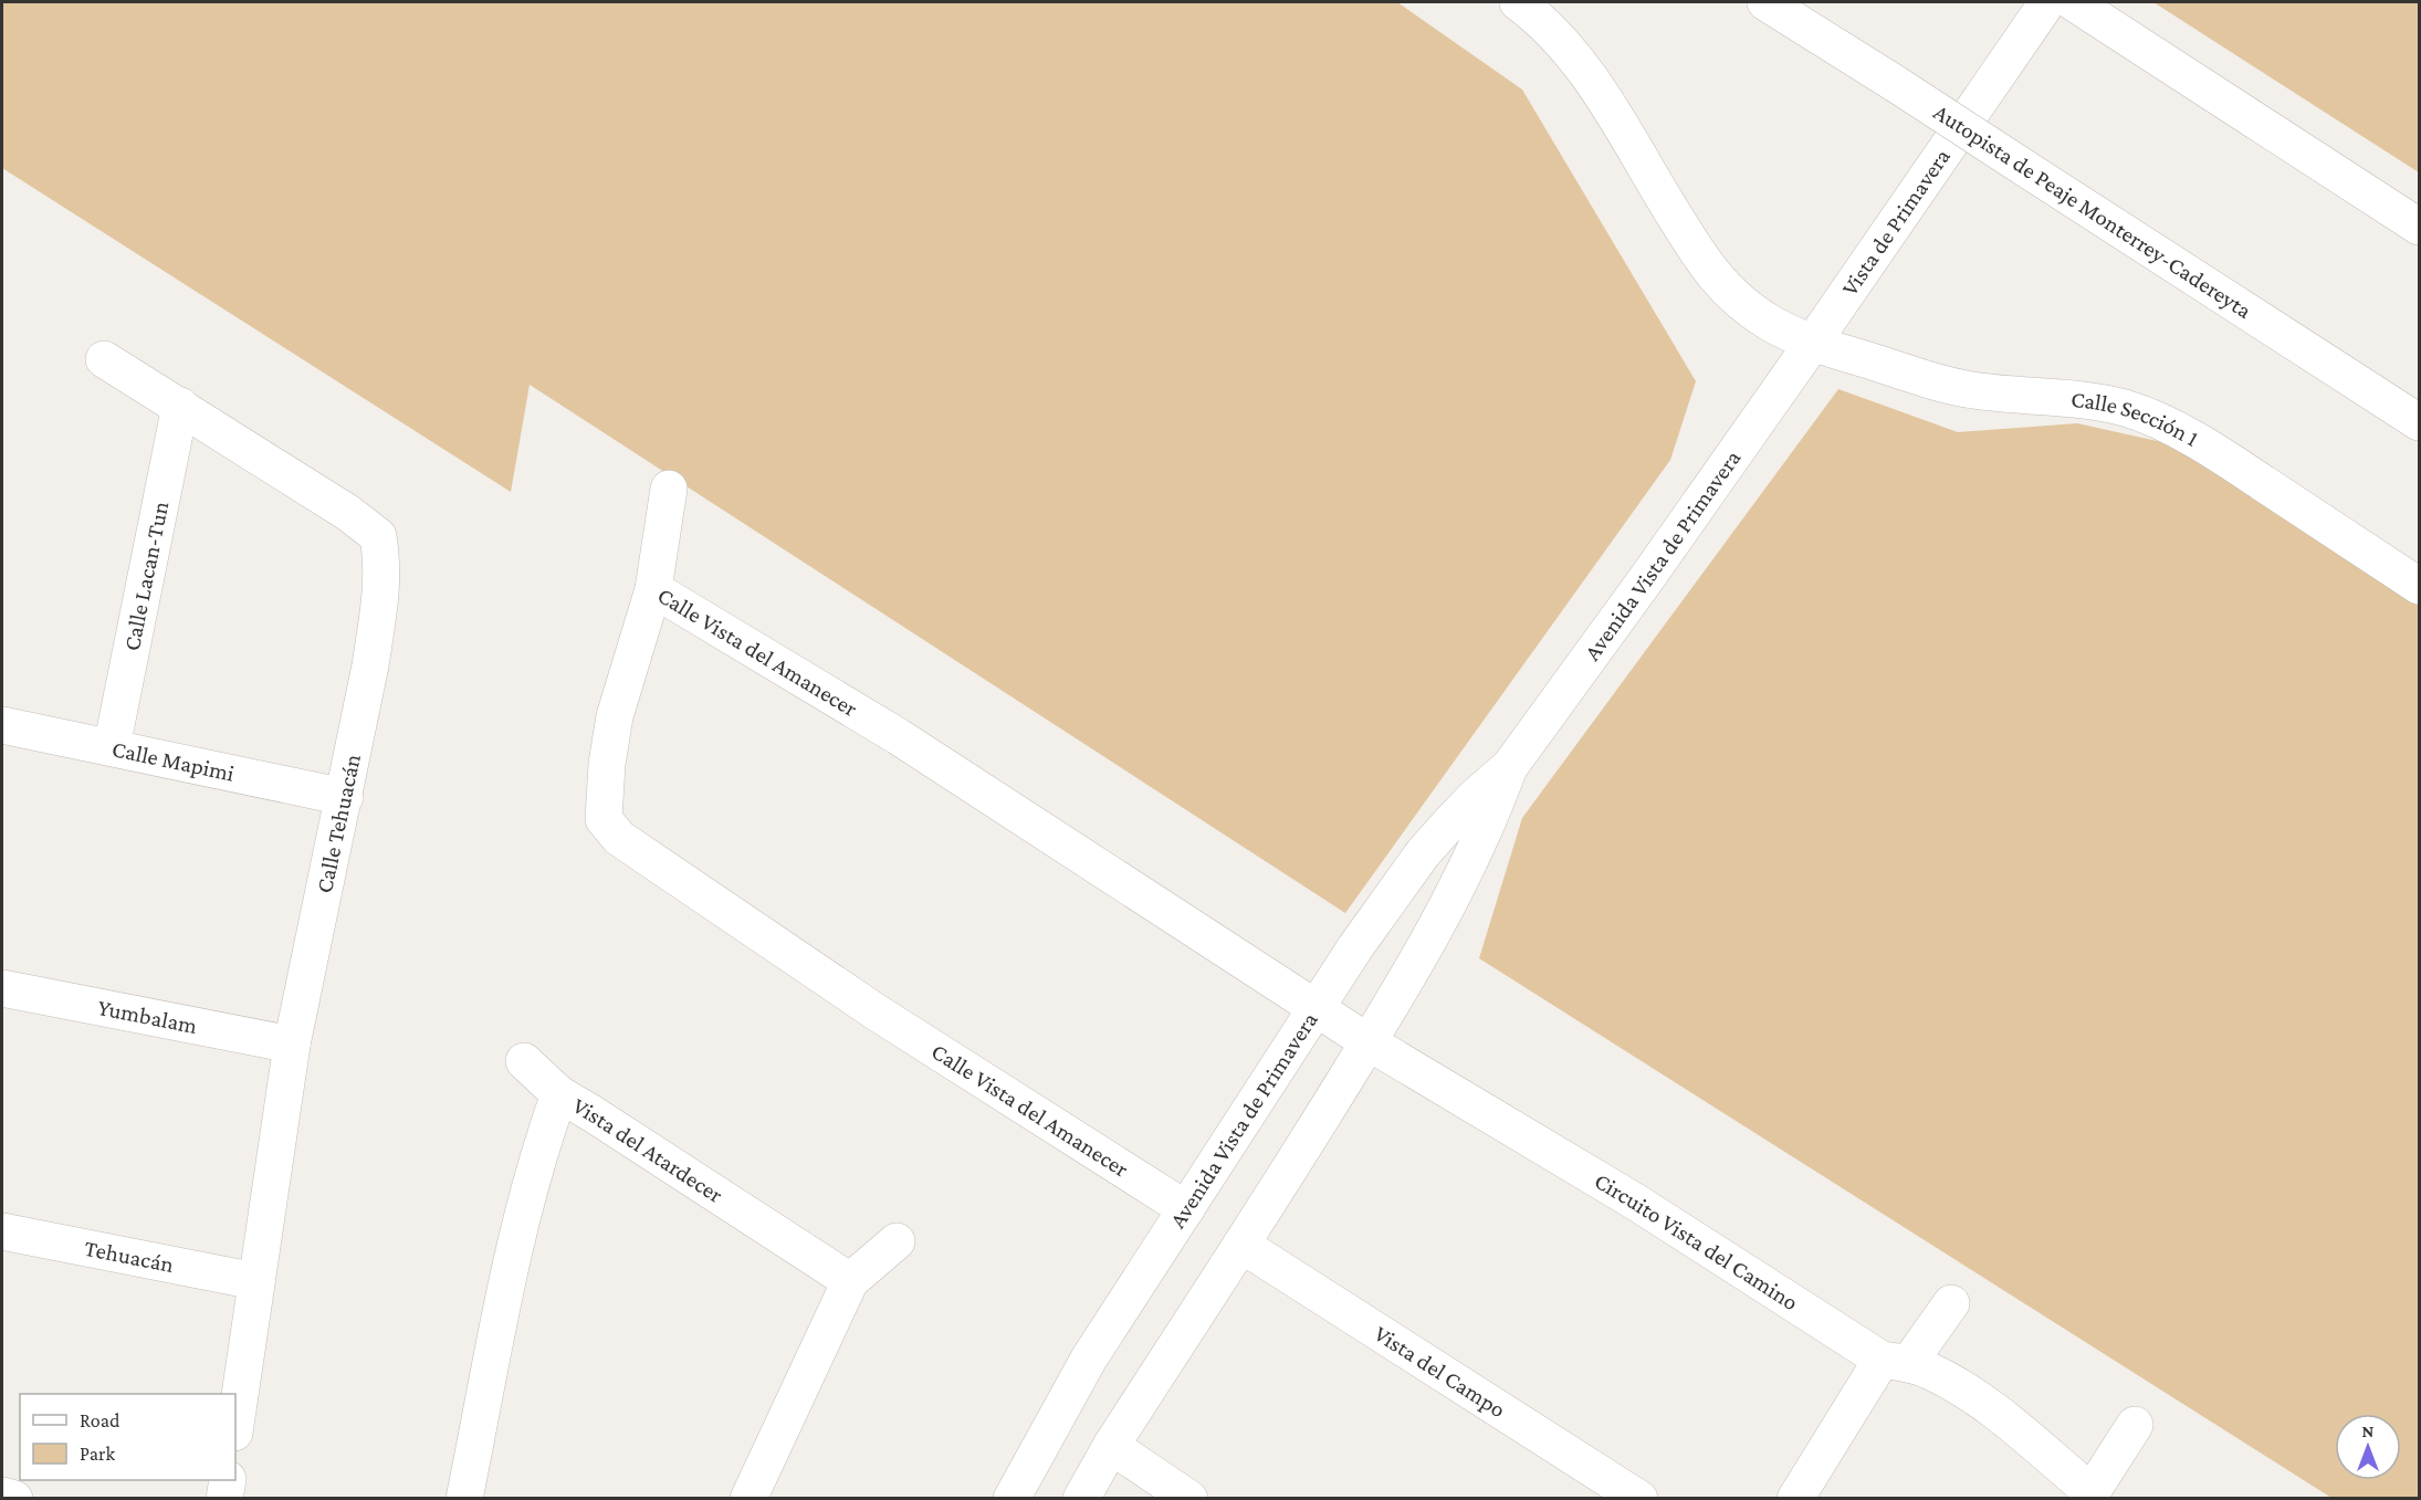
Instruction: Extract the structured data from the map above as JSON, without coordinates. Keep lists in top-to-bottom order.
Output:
{
  "streets": {
    "main road": [
      "Autopista de Peaje Monterrey-Cadereyta",
      "Vista de Primavera",
      "Calle Sección 1",
      "Avenida Vista de Primavera",
      "Calle Lacan-Tun",
      "Calle Vista del Amanecer",
      "Calle Mapimi",
      "Calle Tehuacán",
      "Yumbalam",
      "Vista del Atardecer",
      "Circuito Vista del Camino",
      "Tehuacán",
      "Vista del Campo"
    ]
  },
  "crossings": [
    ["Vista de Primavera", "Calle Sección 1"],
    ["Vista de Primavera", "Avenida Vista de Primavera"],
    ["Calle Sección 1", "Avenida Vista de Primavera"],
    ["Avenida Vista de Primavera", "Calle Vista del Amanecer"],
    ["Avenida Vista de Primavera", "Circuito Vista del Camino"],
    ["Avenida Vista de Primavera", "Vista del Campo"],
    ["Calle Lacan-Tun", "Calle Mapimi"],
    ["Calle Lacan-Tun", "Calle Tehuacán"],
    ["Calle Vista del Amanecer", "Circuito Vista del Camino"],
    ["Calle Mapimi", "Calle Tehuacán"],
    ["Calle Tehuacán", "Yumbalam"],
    ["Calle Tehuacán", "Tehuacán"]
  ],
  "legend": ["Road", "Park"],
  "north": "top"
}
